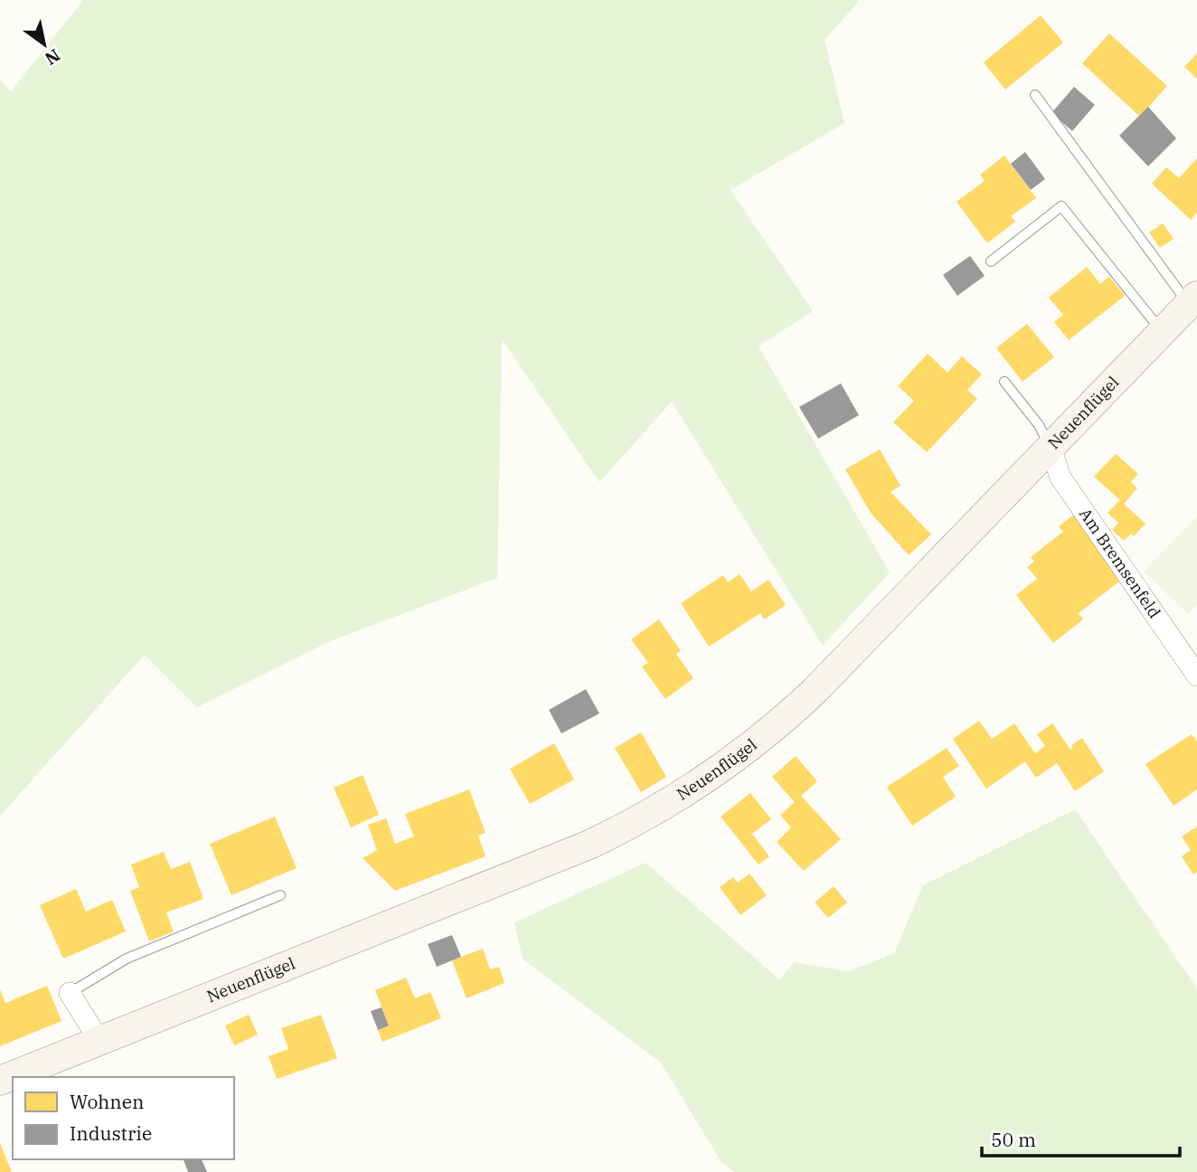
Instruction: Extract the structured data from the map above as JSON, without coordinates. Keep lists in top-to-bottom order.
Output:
{
  "streets": {
    "main road": ["Neuenflügel"],
    "street": ["Am Bremsenfeld"]
  },
  "crossings": [
    ["Neuenflügel", "Am Bremsenfeld"]
  ],
  "legend": ["Wohnen", "Industrie"],
  "scale_bar": "50 m",
  "north": "bottom right"
}
